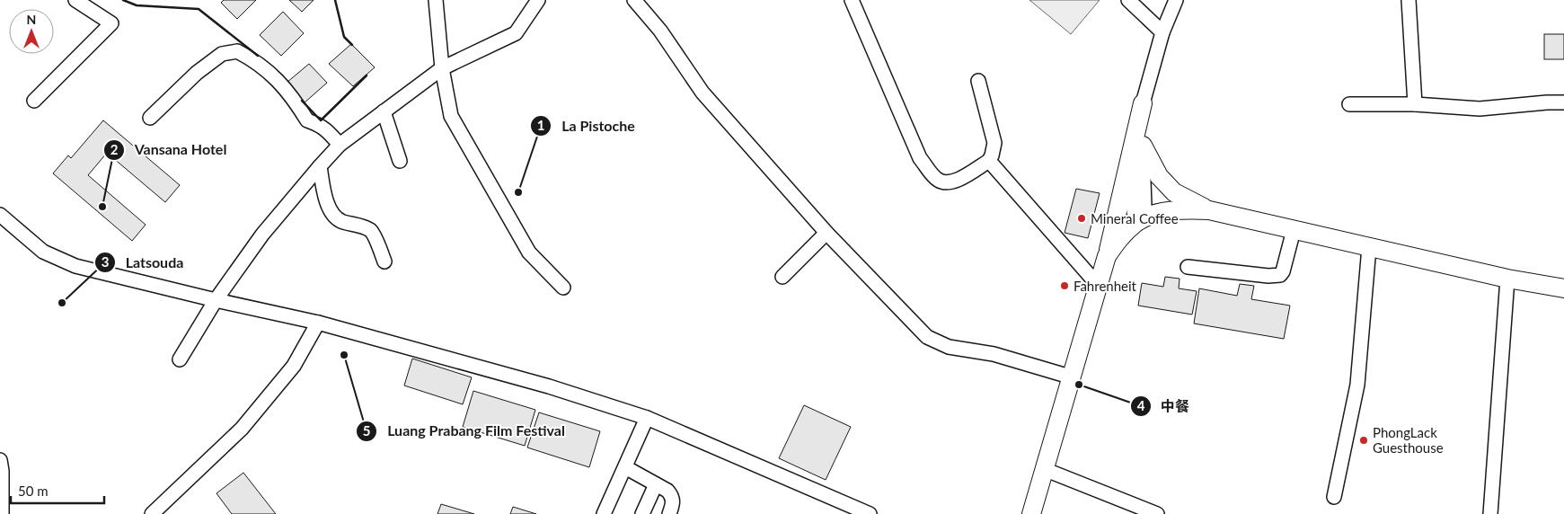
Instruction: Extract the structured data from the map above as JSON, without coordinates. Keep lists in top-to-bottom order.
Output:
{
  "places": [
    "La Pistoche",
    "Vansana Hotel",
    "Mineral Coffee",
    "Fahrenheit",
    "Latsouda",
    "Luang Prabang Film Festival",
    "中餐",
    "PhongLack Guesthouse"
  ],
  "scale_bar": "50 m",
  "north": "top"
}
